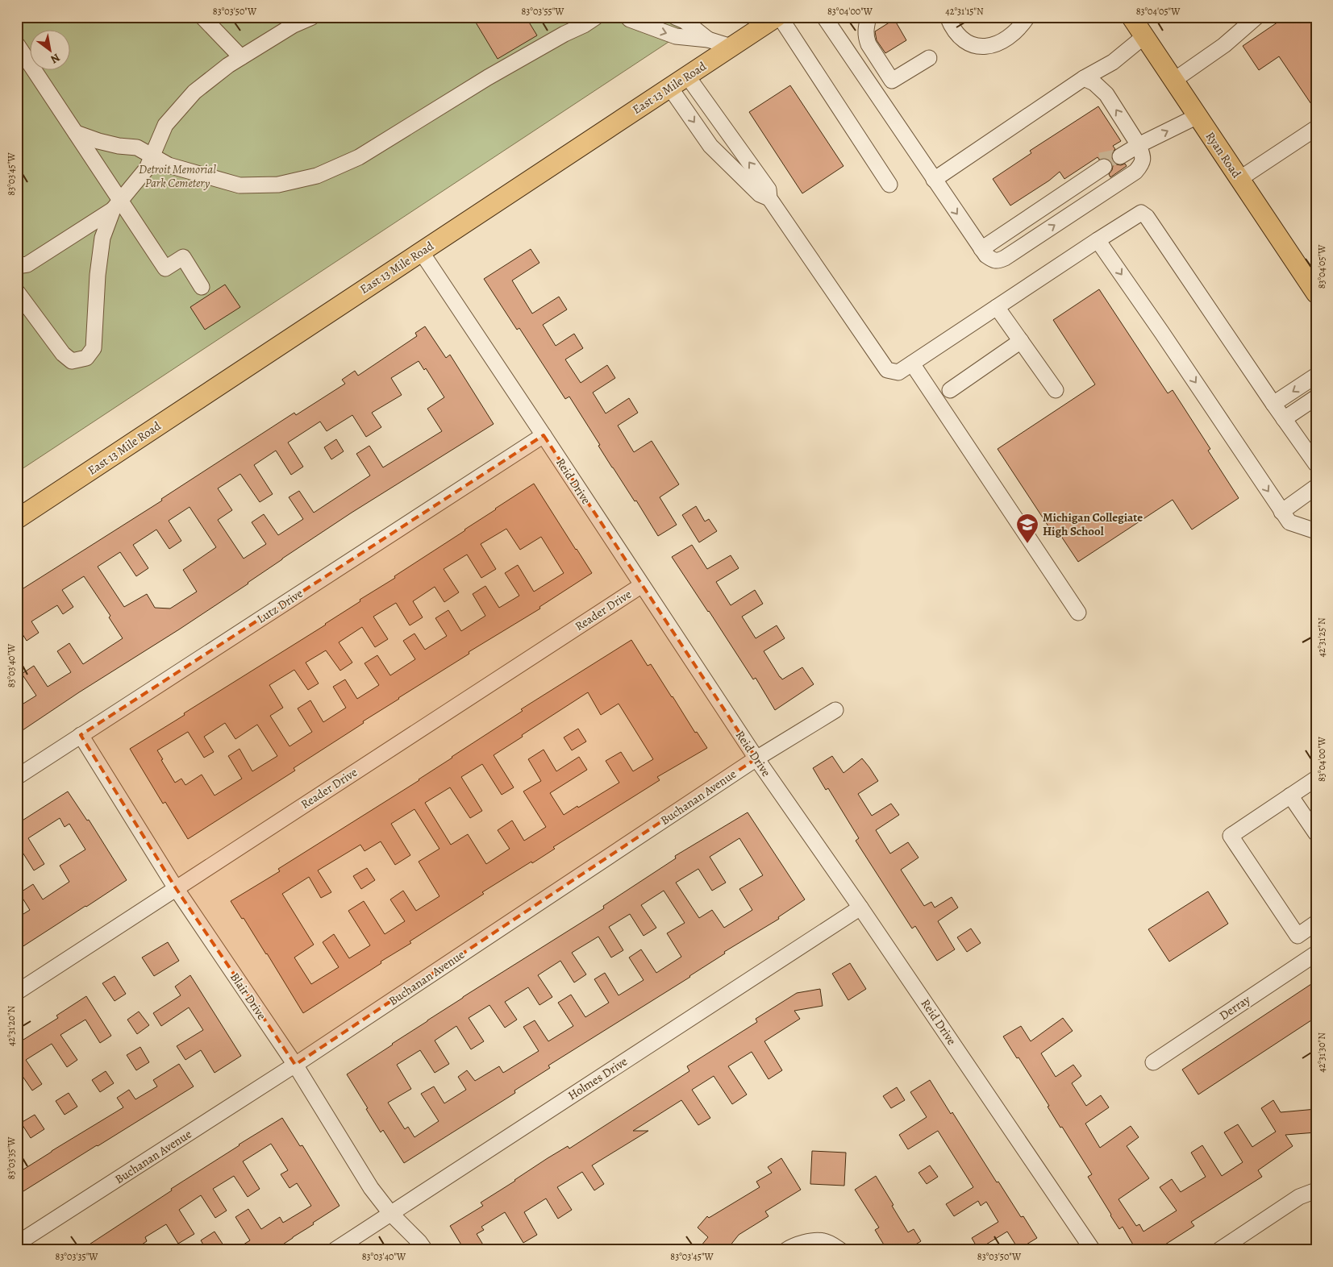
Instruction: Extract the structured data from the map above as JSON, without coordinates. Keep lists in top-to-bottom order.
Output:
{
  "streets": {
    "main road": ["East 13 Mile Road", "Ryan Road"],
    "street": [
      "Reid Drive",
      "Lutz Drive",
      "Reader Drive",
      "Buchanan Avenue",
      "Blair Drive",
      "Derray",
      "Holmes Drive"
    ]
  },
  "crossings": [
    ["East 13 Mile Road", "Reid Drive"],
    ["Reid Drive", "Lutz Drive"],
    ["Reid Drive", "Reader Drive"],
    ["Reid Drive", "Buchanan Avenue"],
    ["Reid Drive", "Holmes Drive"],
    ["Lutz Drive", "Blair Drive"],
    ["Reader Drive", "Blair Drive"],
    ["Buchanan Avenue", "Blair Drive"],
    ["Blair Drive", "Holmes Drive"]
  ],
  "parks": ["Detroit Memorial Park Cemetery"],
  "places": {
    "school or university": ["Michigan Collegiate High School"]
  },
  "north": "bottom right",
  "coordinates": [
    "83°03'50\"W",
    "83°03'55\"W",
    "83°04'00\"W",
    "42°31'15\"N",
    "83°04'05\"W",
    "83°03'45\"W",
    "42°31'25\"N",
    "83°03'40\"W",
    "42°31'20\"N",
    "42°31'30\"N",
    "83°03'35\"W"
  ]
}
